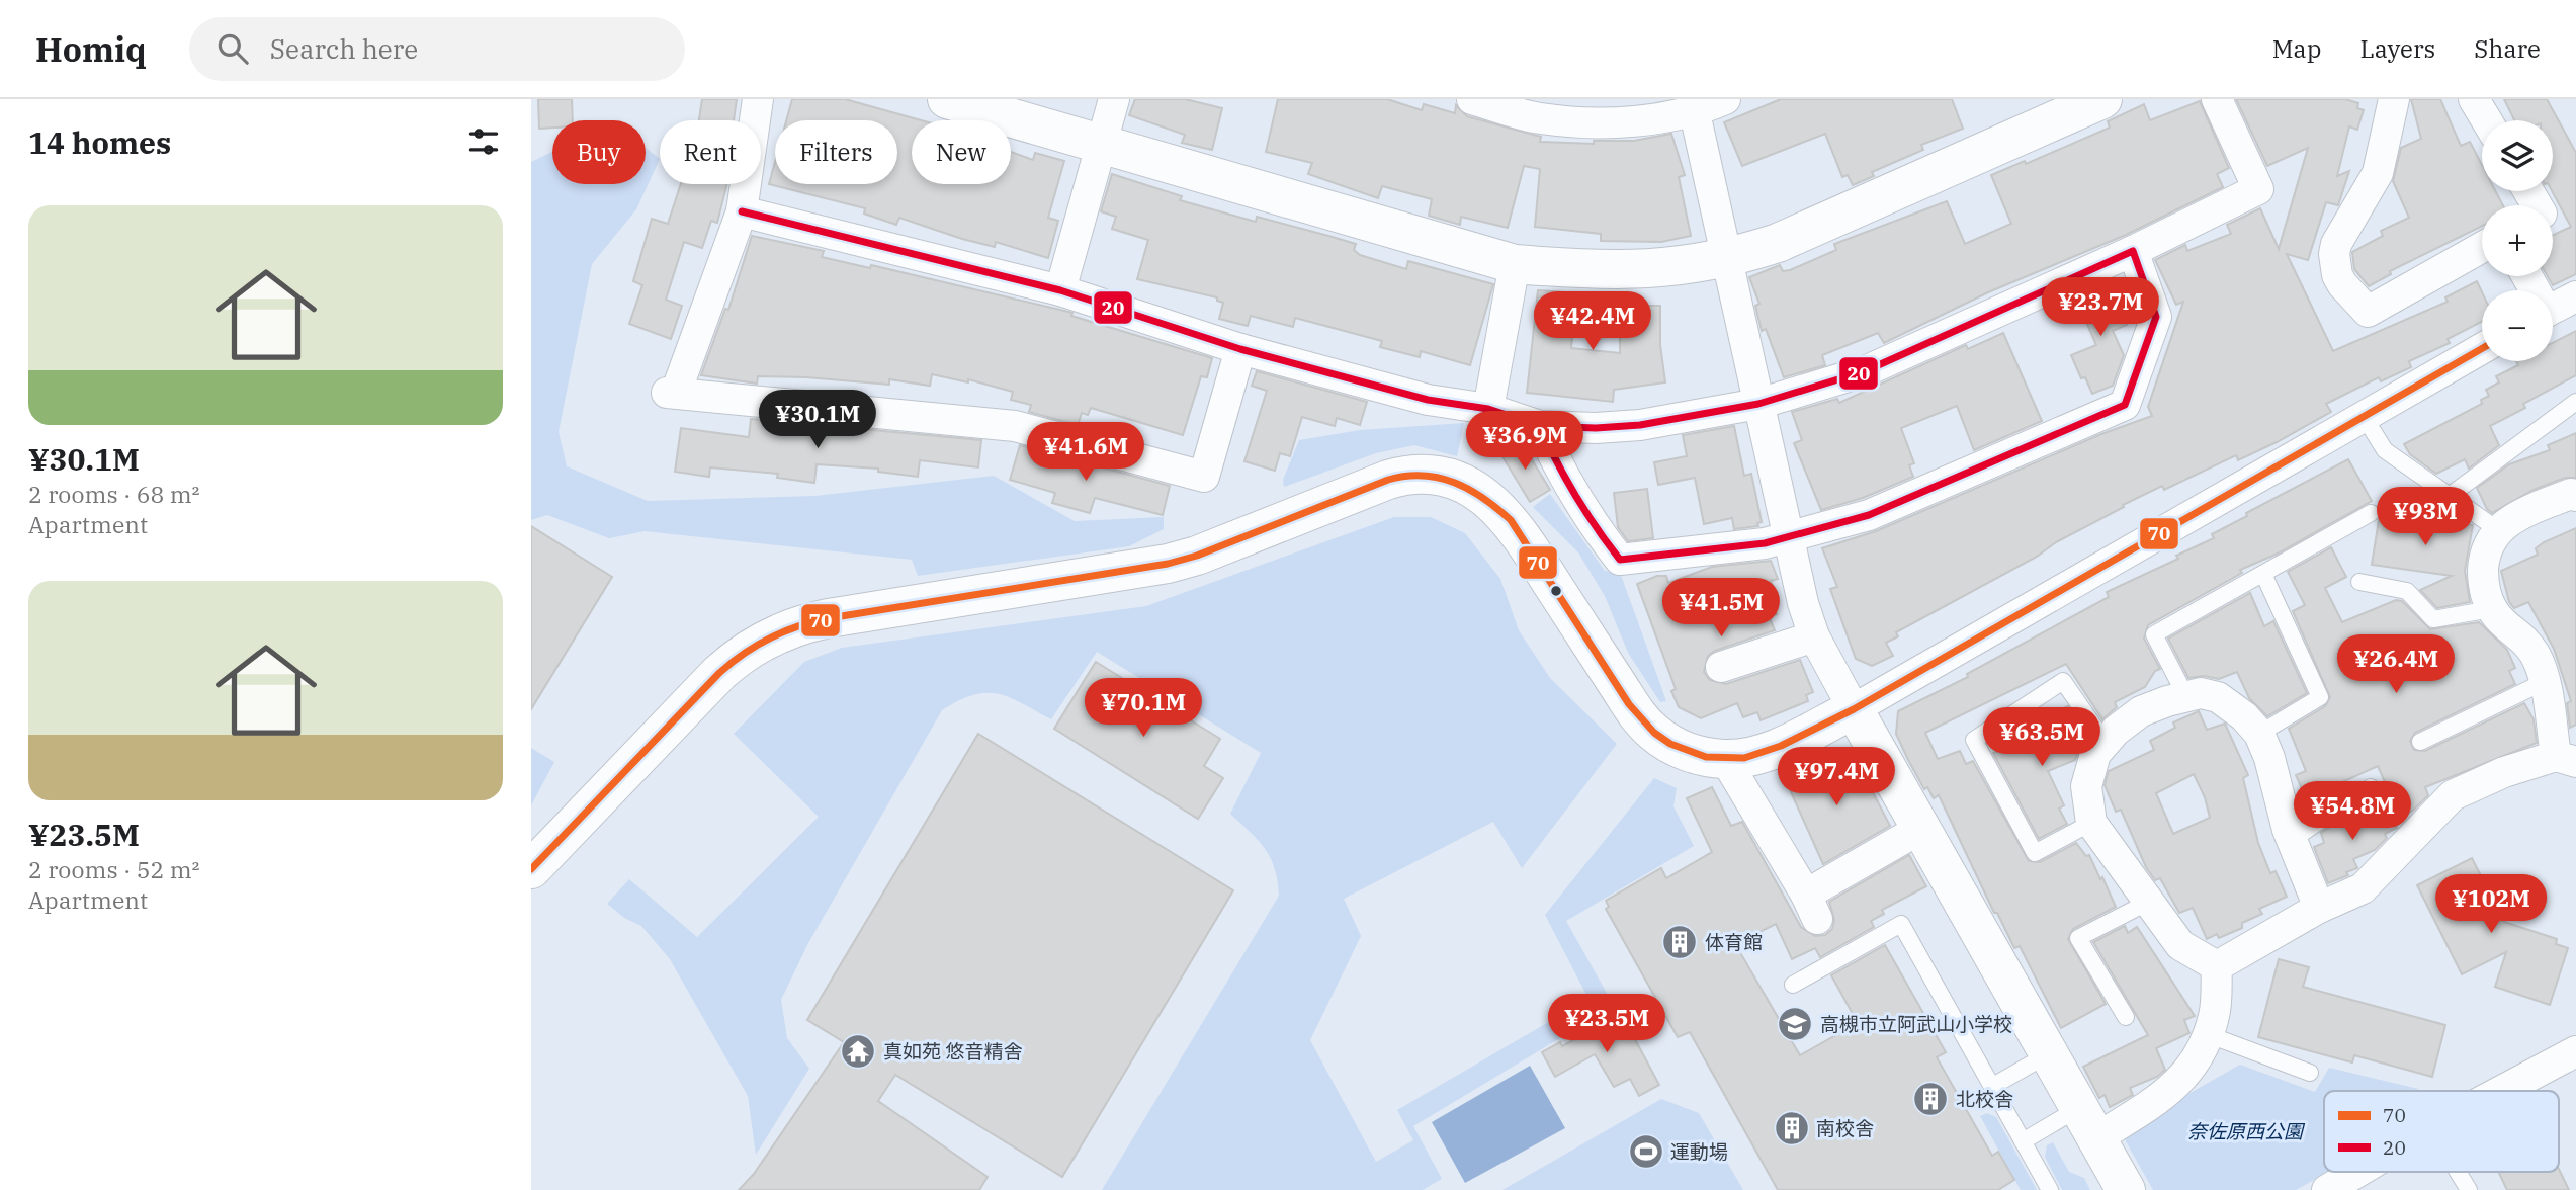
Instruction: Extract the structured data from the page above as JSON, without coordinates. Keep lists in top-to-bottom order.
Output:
{
  "parks": ["奈佐原西公園"],
  "places": {
    "building": ["体育館", "北校舎", "南校舎"],
    "school or university": ["高槻市立阿武山小学校"],
    "temple": ["真如苑 悠音精舎"],
    "sports": ["運動場"]
  },
  "lines": ["transit line 20", "transit line 70"],
  "legend": ["70", "20"],
  "page": {
    "header": "Homiq",
    "search": "Search here",
    "nav": ["Map", "Layers", "Share"],
    "heading": "14 homes",
    "map_buttons": ["+", "−"],
    "chip": [
      "Buy",
      "Rent",
      "Filters",
      "New"
    ],
    "list": [
      {
        "name": "¥30.1M",
        "note": "2 rooms · 68 m² · Apartment"
      },
      {
        "name": "¥23.5M",
        "note": "2 rooms · 52 m² · Apartment"
      }
    ],
    "price": [
      "¥23.7M",
      "¥42.4M",
      "¥30.1M",
      "¥36.9M",
      "¥41.6M",
      "¥93M",
      "¥41.5M",
      "¥26.4M",
      "¥70.1M",
      "¥63.5M",
      "¥97.4M",
      "¥54.8M",
      "¥102M",
      "¥23.5M"
    ]
  }
}
